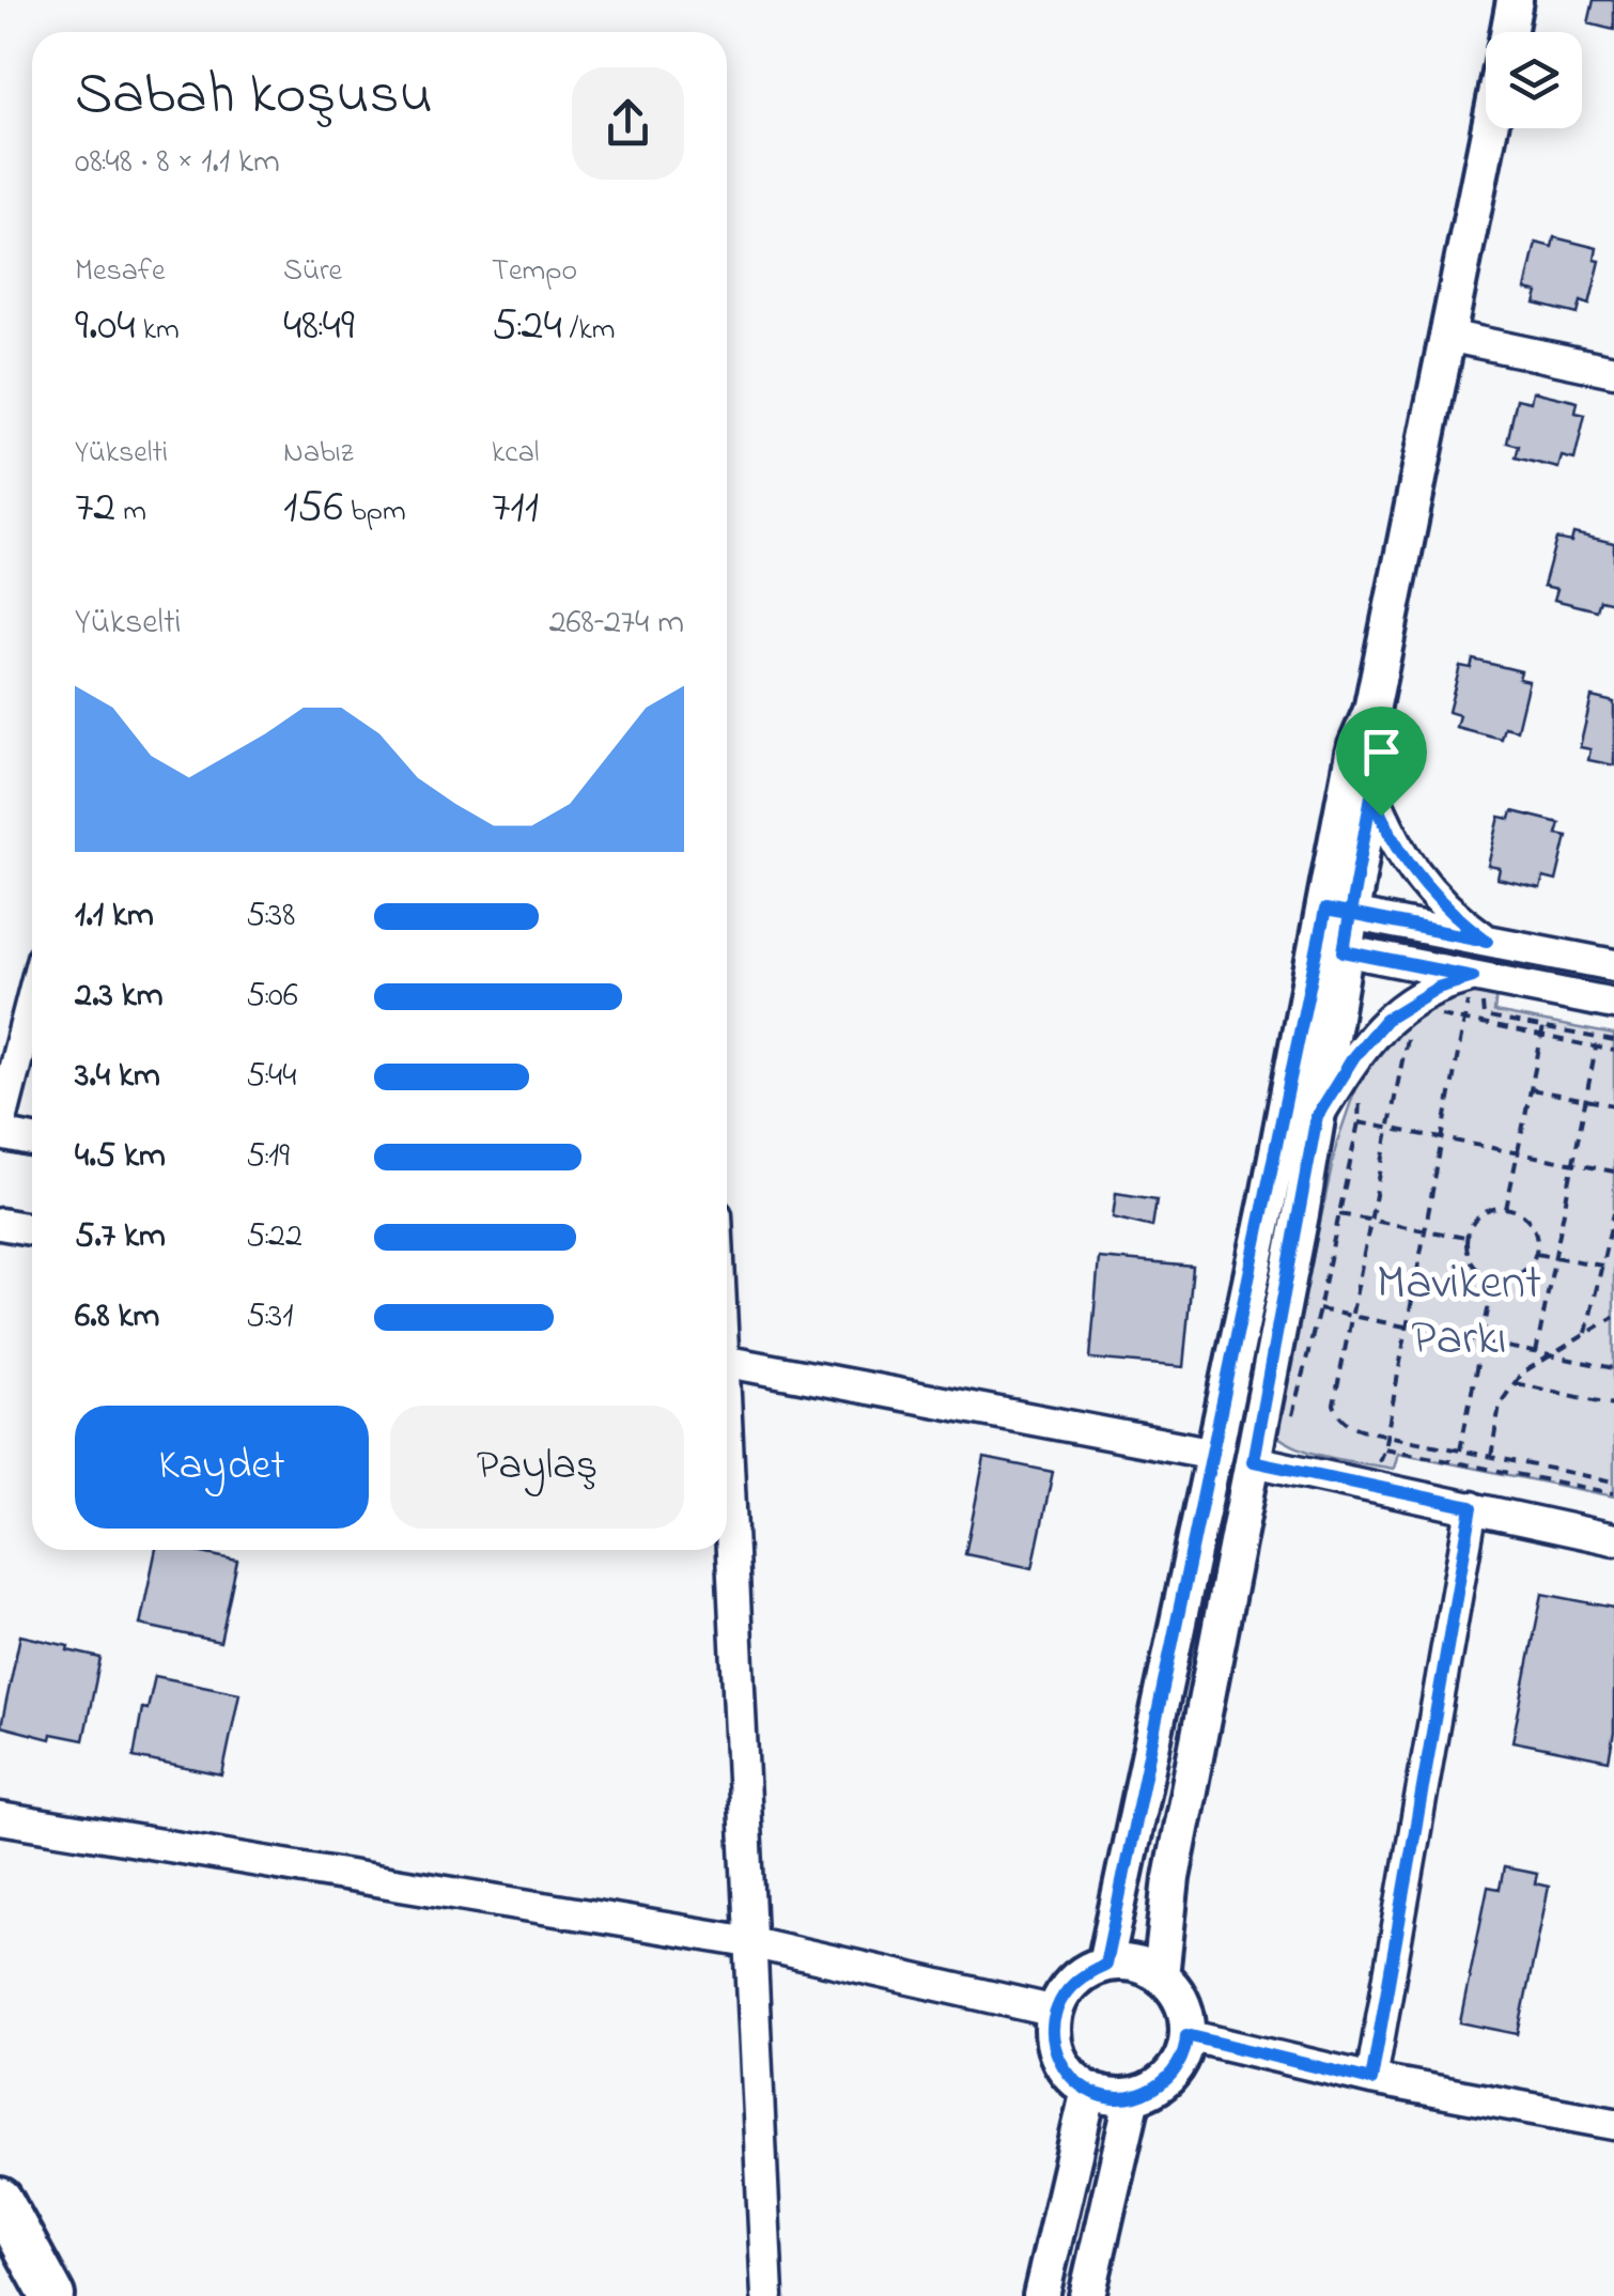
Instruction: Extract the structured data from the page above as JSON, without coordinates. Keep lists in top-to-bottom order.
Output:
{
  "parks": ["Mavikent Parkı"],
  "page": {
    "heading": ["Sabah koşusu", "08:48 · 8 × 1.1 km"],
    "stats": [
      ["Mesafe", "9.04 km"],
      ["Süre", "48:49"],
      ["Tempo", "5:24 /km"],
      ["Yükselti", "72 m"],
      ["Nabız", "156 bpm"],
      ["kcal", "711"]
    ],
    "chart": ["Yükselti", "268–274 m"],
    "list": [
      {
        "name": "1.1 km",
        "note": "5:38"
      },
      {
        "name": "2.3 km",
        "note": "5:06"
      },
      {
        "name": "3.4 km",
        "note": "5:44"
      },
      {
        "name": "4.5 km",
        "note": "5:19"
      },
      {
        "name": "5.7 km",
        "note": "5:22"
      },
      {
        "name": "6.8 km",
        "note": "5:31"
      }
    ],
    "buttons": ["Kaydet", "Paylaş"]
  }
}
